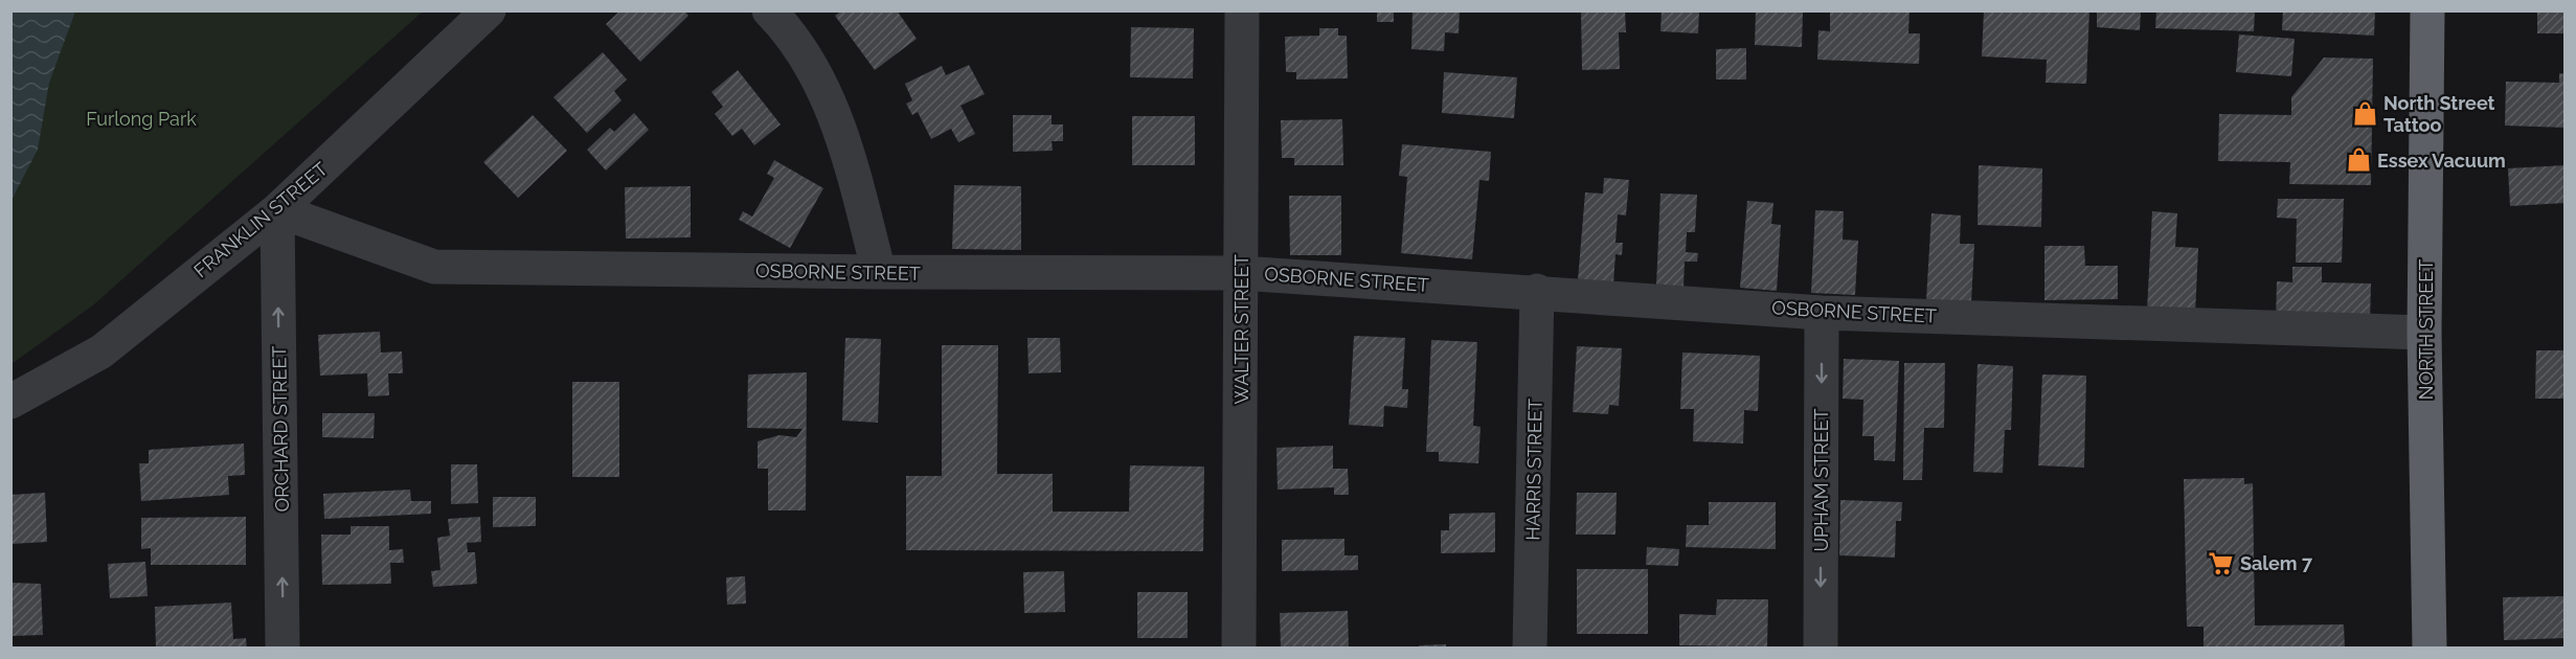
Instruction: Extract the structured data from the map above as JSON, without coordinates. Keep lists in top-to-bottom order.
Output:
{
  "streets": {
    "highway": ["NORTH STREET"],
    "street": [
      "FRANKLIN STREET",
      "OSBORNE STREET",
      "WALTER STREET",
      "ORCHARD STREET",
      "HARRIS STREET",
      "UPHAM STREET"
    ]
  },
  "crossings": [
    ["FRANKLIN STREET", "OSBORNE STREET"],
    ["FRANKLIN STREET", "ORCHARD STREET"],
    ["OSBORNE STREET", "WALTER STREET"],
    ["OSBORNE STREET", "NORTH STREET"],
    ["OSBORNE STREET", "ORCHARD STREET"],
    ["OSBORNE STREET", "HARRIS STREET"],
    ["OSBORNE STREET", "UPHAM STREET"]
  ],
  "one_way": ["ORCHARD STREET", "UPHAM STREET"],
  "parks": ["Furlong Park"],
  "places": {
    "shop": ["North Street Tattoo", "Essex Vacuum"],
    "supermarket": ["Salem 7"]
  }
}
